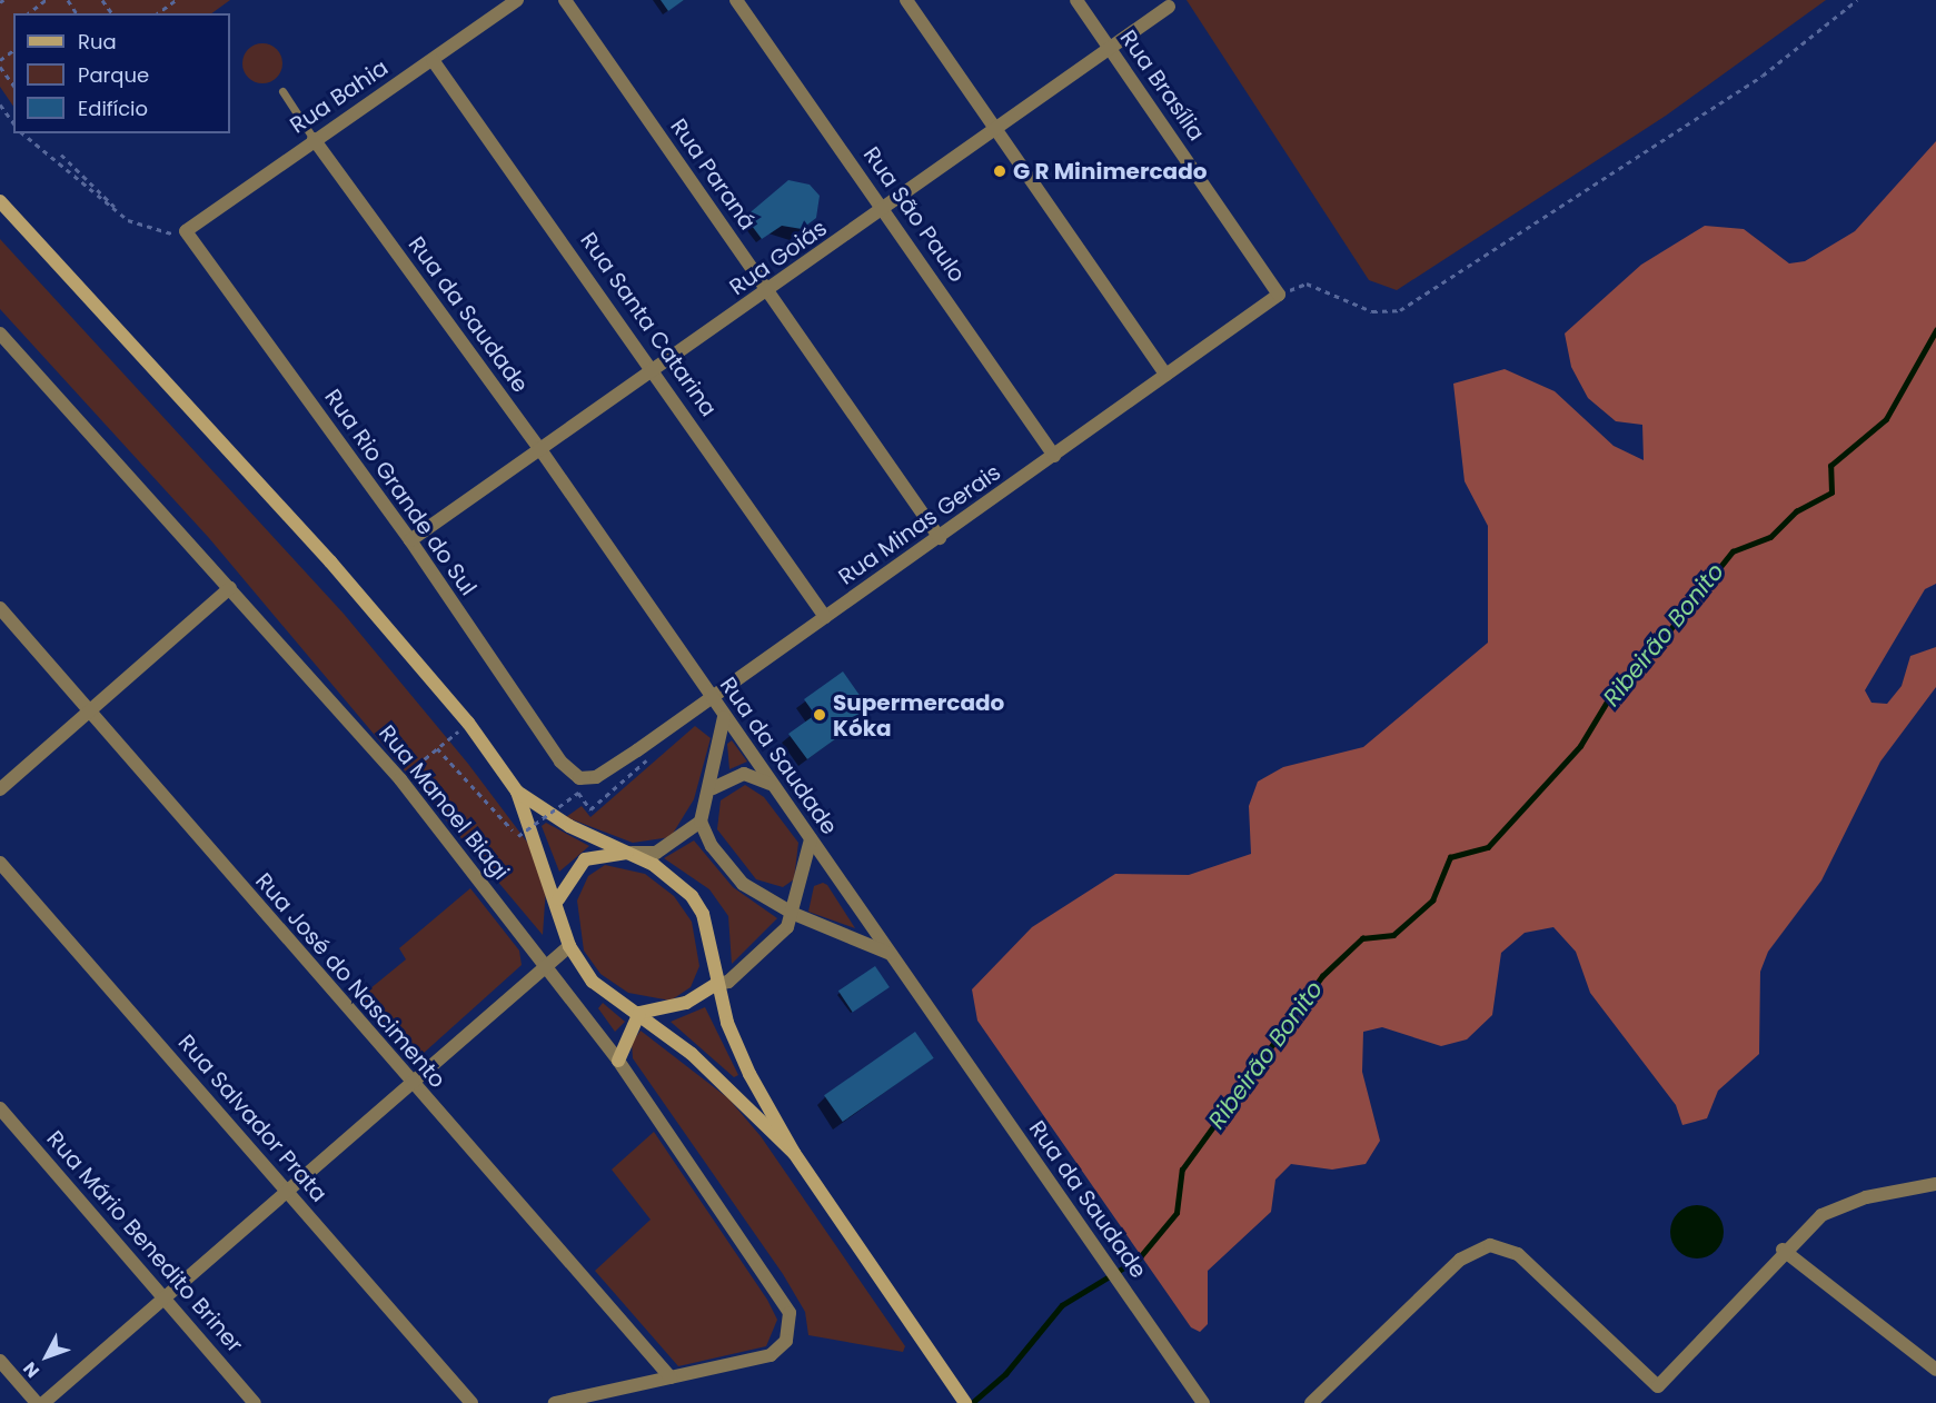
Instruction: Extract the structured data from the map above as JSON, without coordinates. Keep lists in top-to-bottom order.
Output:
{
  "streets": {
    "street": [
      "Rua Brasília",
      "Rua Bahia",
      "Rua Paraná",
      "Rua São Paulo",
      "Rua Goiás",
      "Rua da Saudade",
      "Rua Santa Catarina",
      "Rua Rio Grande do Sul",
      "Rua Minas Gerais",
      "Rua Manoel Biagi",
      "Rua José do Nascimento",
      "Rua Salvador Prata",
      "Rua Mário Benedito Briner"
    ]
  },
  "crossings": [
    ["Rua Brasília", "Rua Goiás"],
    ["Rua Brasília", "Rua Minas Gerais"],
    ["Rua Bahia", "Rua da Saudade"],
    ["Rua Bahia", "Rua Santa Catarina"],
    ["Rua Bahia", "Rua Rio Grande do Sul"],
    ["Rua Paraná", "Rua Goiás"],
    ["Rua Paraná", "Rua Minas Gerais"],
    ["Rua São Paulo", "Rua Goiás"],
    ["Rua São Paulo", "Rua Minas Gerais"],
    ["Rua Goiás", "Rua da Saudade"],
    ["Rua Goiás", "Rua Santa Catarina"],
    ["Rua Goiás", "Rua Rio Grande do Sul"],
    ["Rua da Saudade", "Rua Minas Gerais"],
    ["Rua Santa Catarina", "Rua Minas Gerais"],
    ["Rua Rio Grande do Sul", "Rua Minas Gerais"],
    ["Rua Manoel Biagi", "Rua José do Nascimento"]
  ],
  "water": ["Ribeirão Bonito"],
  "places": ["G R Minimercado", "Supermercado Kóka"],
  "legend": ["Rua", "Parque", "Edifício"],
  "north": "bottom left"
}
